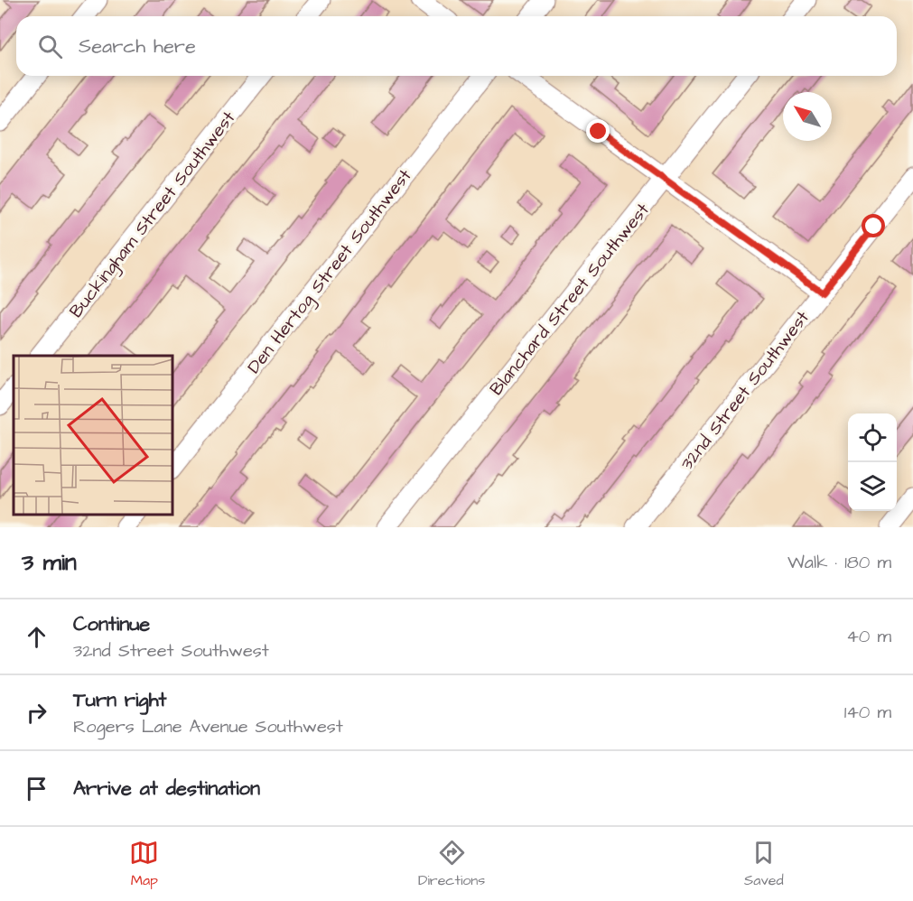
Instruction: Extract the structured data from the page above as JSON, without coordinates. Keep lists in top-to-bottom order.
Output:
{
  "streets": {
    "street": [
      "Buckingham Street Southwest",
      "Den Hertog Street Southwest",
      "Blanchard Street Southwest",
      "32nd Street Southwest"
    ]
  },
  "north": "top left",
  "page": {
    "search": "Search here",
    "heading": ["3 min", "Walk · 180 m"],
    "list": [
      ["Continue", "32nd Street Southwest", "40 m"],
      ["Turn right", "Rogers Lane Avenue Southwest", "140 m"],
      "Arrive at destination"
    ],
    "nav": ["Map", "Directions", "Saved"]
  }
}
